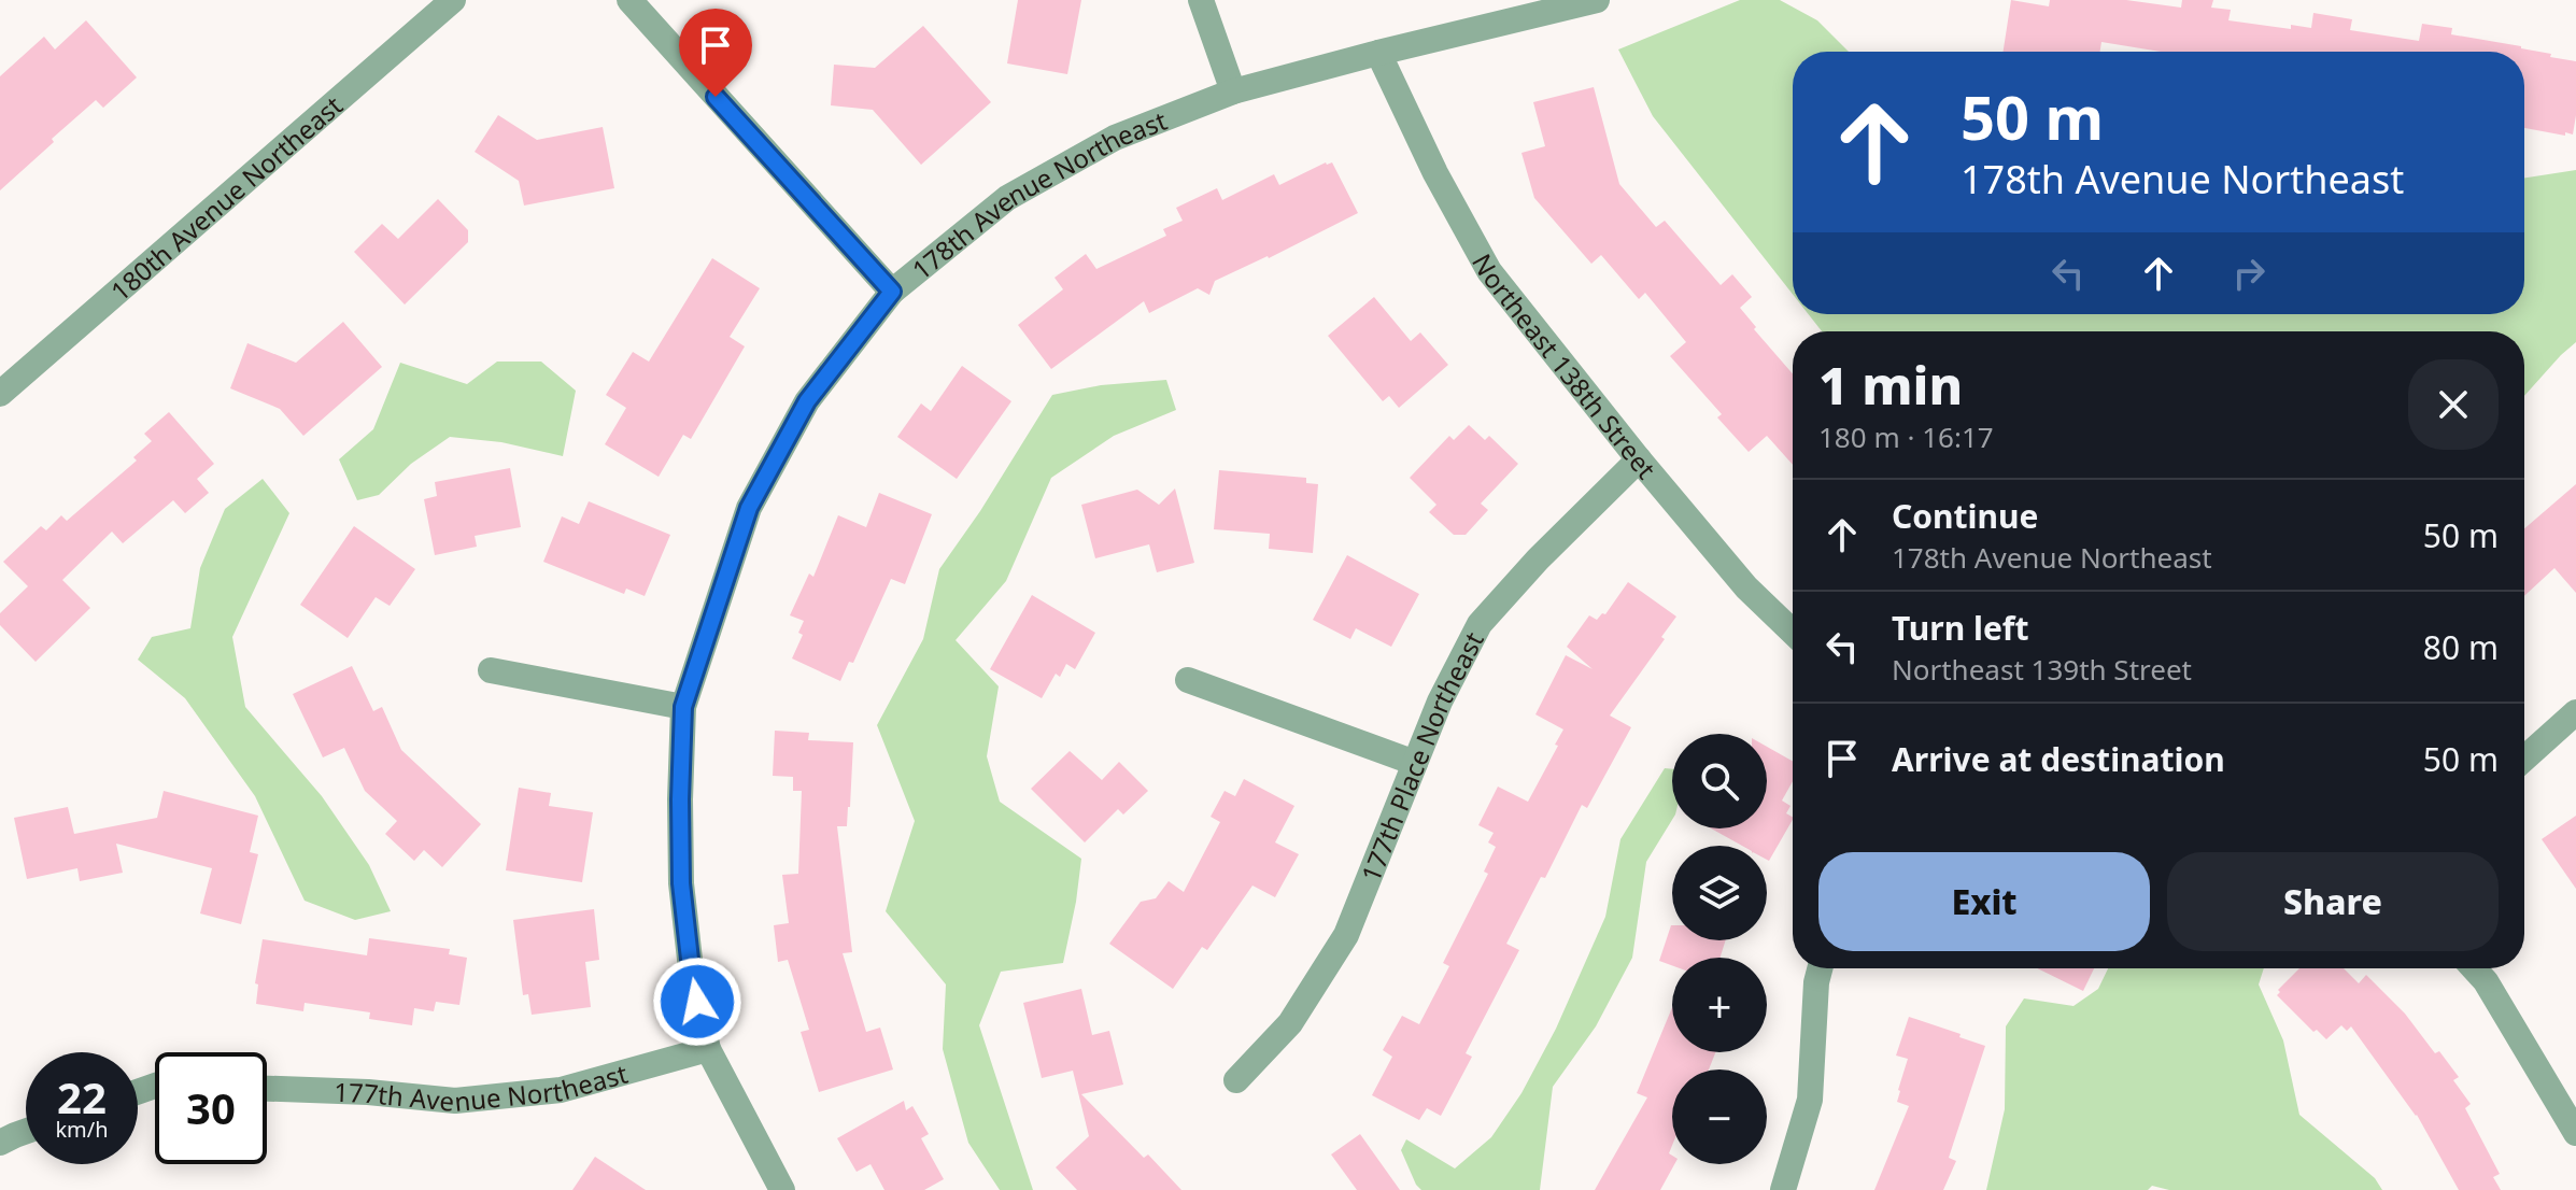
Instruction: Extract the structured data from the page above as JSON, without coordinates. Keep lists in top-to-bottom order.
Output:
{
  "streets": {
    "street": [
      "180th Avenue Northeast",
      "178th Avenue Northeast",
      "Northeast 138th Street",
      "177th Place Northeast",
      "177th Avenue Northeast"
    ]
  },
  "crossings": [
    ["178th Avenue Northeast", "Northeast 138th Street"],
    ["178th Avenue Northeast", "177th Avenue Northeast"],
    ["Northeast 138th Street", "177th Place Northeast"]
  ],
  "page": {
    "turn": ["50 m", "178th Avenue Northeast"],
    "heading": ["1 min", "180 m · 16:17"],
    "list": [
      {
        "name": "Continue",
        "note": "178th Avenue Northeast",
        "value": "50 m"
      },
      {
        "name": "Turn left",
        "note": "Northeast 139th Street",
        "value": "80 m"
      },
      {
        "name": "Arrive at destination",
        "value": "50 m"
      }
    ],
    "map_buttons": ["+", "−"],
    "buttons": ["Exit", "Share"],
    "speed": "22 km/h",
    "limit": "30"
  }
}
